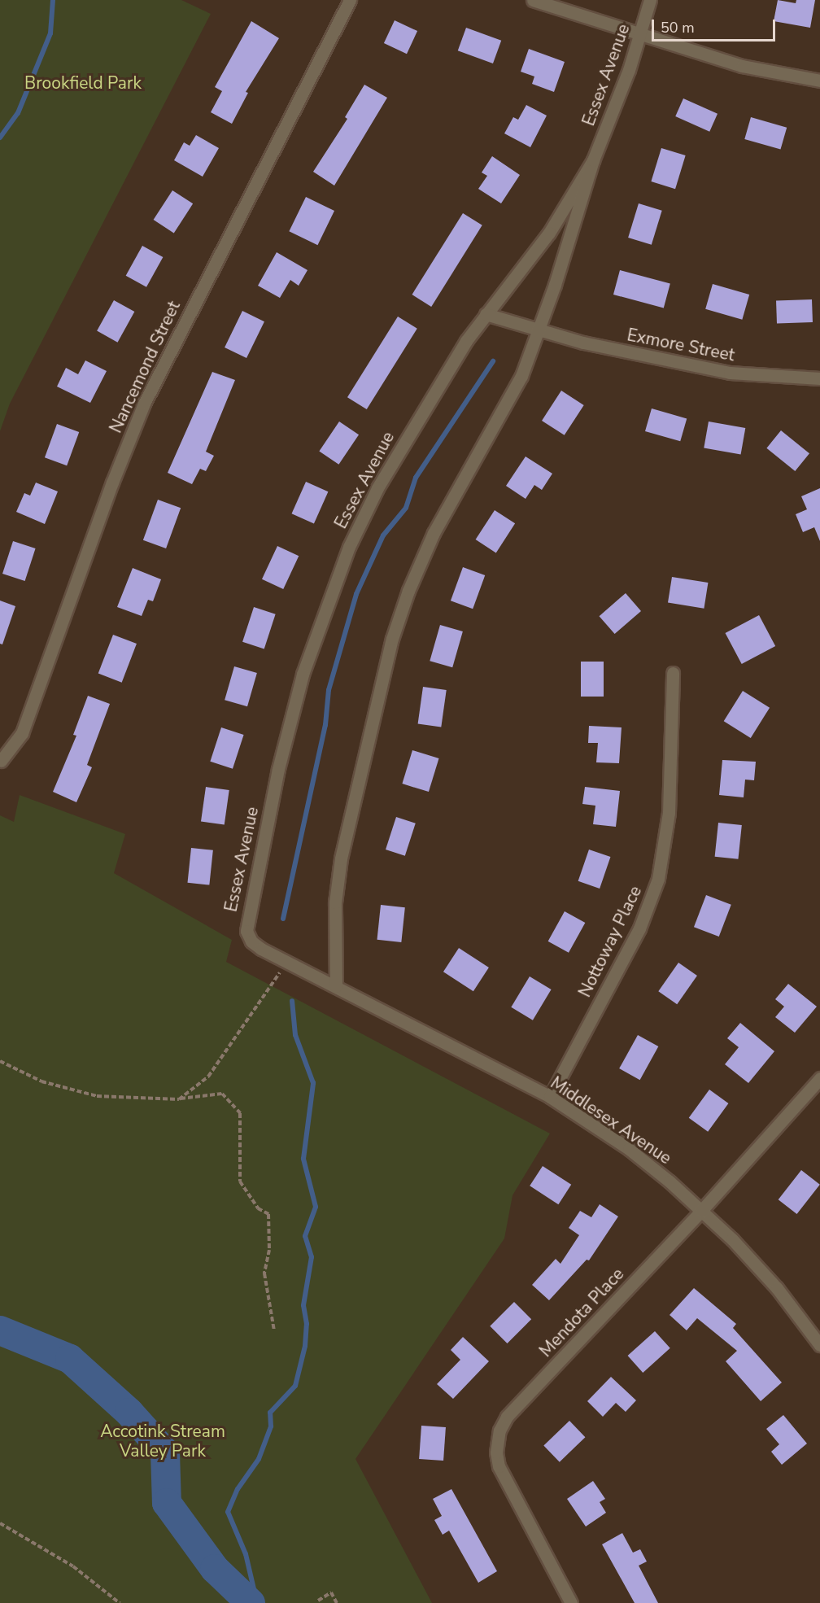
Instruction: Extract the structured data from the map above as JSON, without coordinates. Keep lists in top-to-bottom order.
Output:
{
  "streets": {
    "street": [
      "Essex Avenue",
      "Exmore Street",
      "Nancemond Street",
      "Nottoway Place",
      "Middlesex Avenue",
      "Mendota Place"
    ]
  },
  "crossings": [
    ["Essex Avenue", "Exmore Street"],
    ["Essex Avenue", "Middlesex Avenue"],
    ["Nottoway Place", "Middlesex Avenue"],
    ["Middlesex Avenue", "Mendota Place"]
  ],
  "parks": ["Brookfield Park", "Accotink Stream Valley Park"],
  "scale_bar": "50 m"
}
